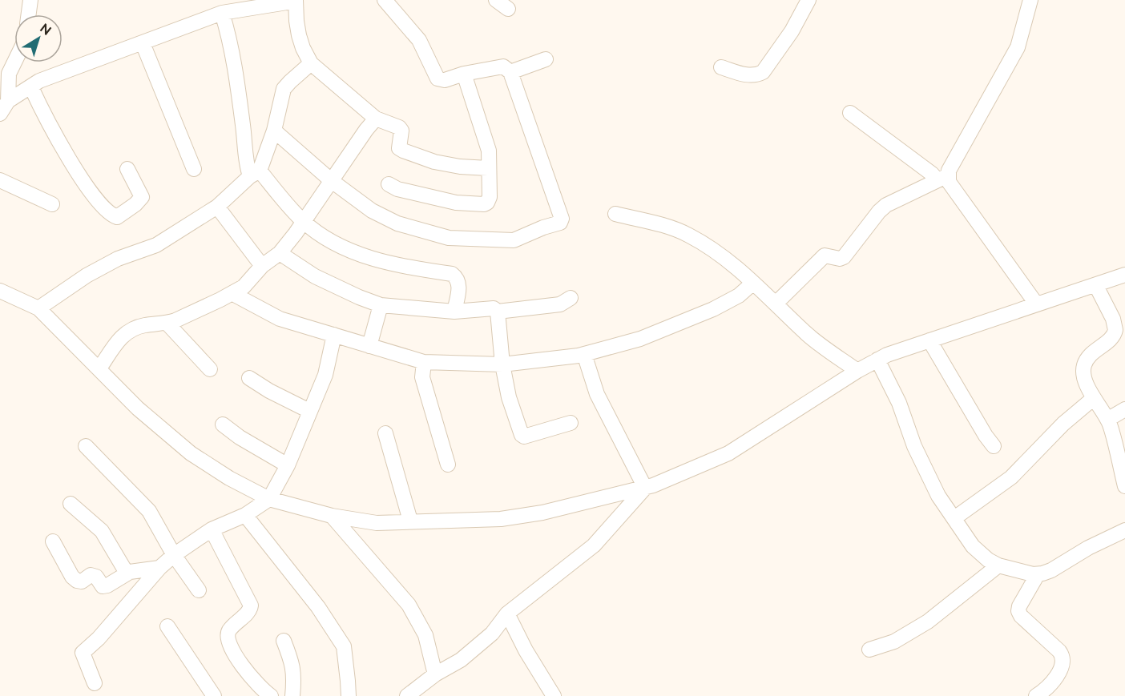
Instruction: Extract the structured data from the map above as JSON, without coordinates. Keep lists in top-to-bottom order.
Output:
{
  "north": "top right"
}
